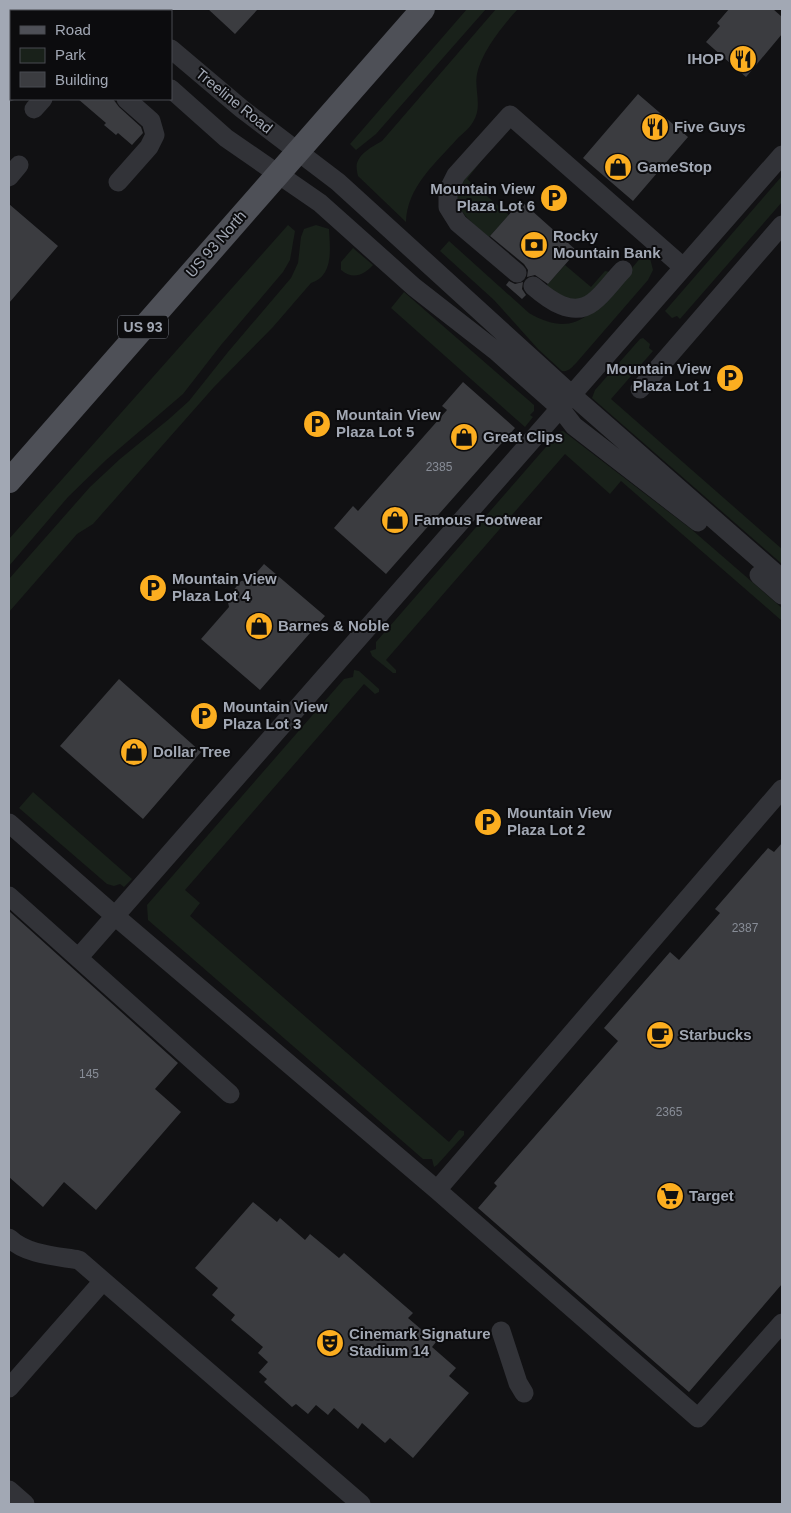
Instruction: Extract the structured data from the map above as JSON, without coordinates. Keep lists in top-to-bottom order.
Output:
{
  "streets": {
    "main road": ["US 93 North", "US 93"],
    "street": ["Treeline Road"]
  },
  "crossings": [
    ["Treeline Road", "US 93 North"]
  ],
  "places": {
    "restaurant": ["IHOP", "Five Guys"],
    "shop": [
      "GameStop",
      "Great Clips",
      "Famous Footwear",
      "Barnes & Noble",
      "Dollar Tree"
    ],
    "parking": [
      "Mountain View Plaza Lot 6",
      "Mountain View Plaza Lot 1",
      "Mountain View Plaza Lot 5",
      "Mountain View Plaza Lot 4",
      "Mountain View Plaza Lot 3",
      "Mountain View Plaza Lot 2"
    ],
    "bank": ["Rocky Mountain Bank"],
    "cafe": ["Starbucks"],
    "supermarket": ["Target"],
    "theatre": ["Cinemark Signature Stadium 14"]
  },
  "house_numbers": [
    "2385",
    "2387",
    "145",
    "2365"
  ],
  "legend": ["Road", "Park", "Building"]
}
